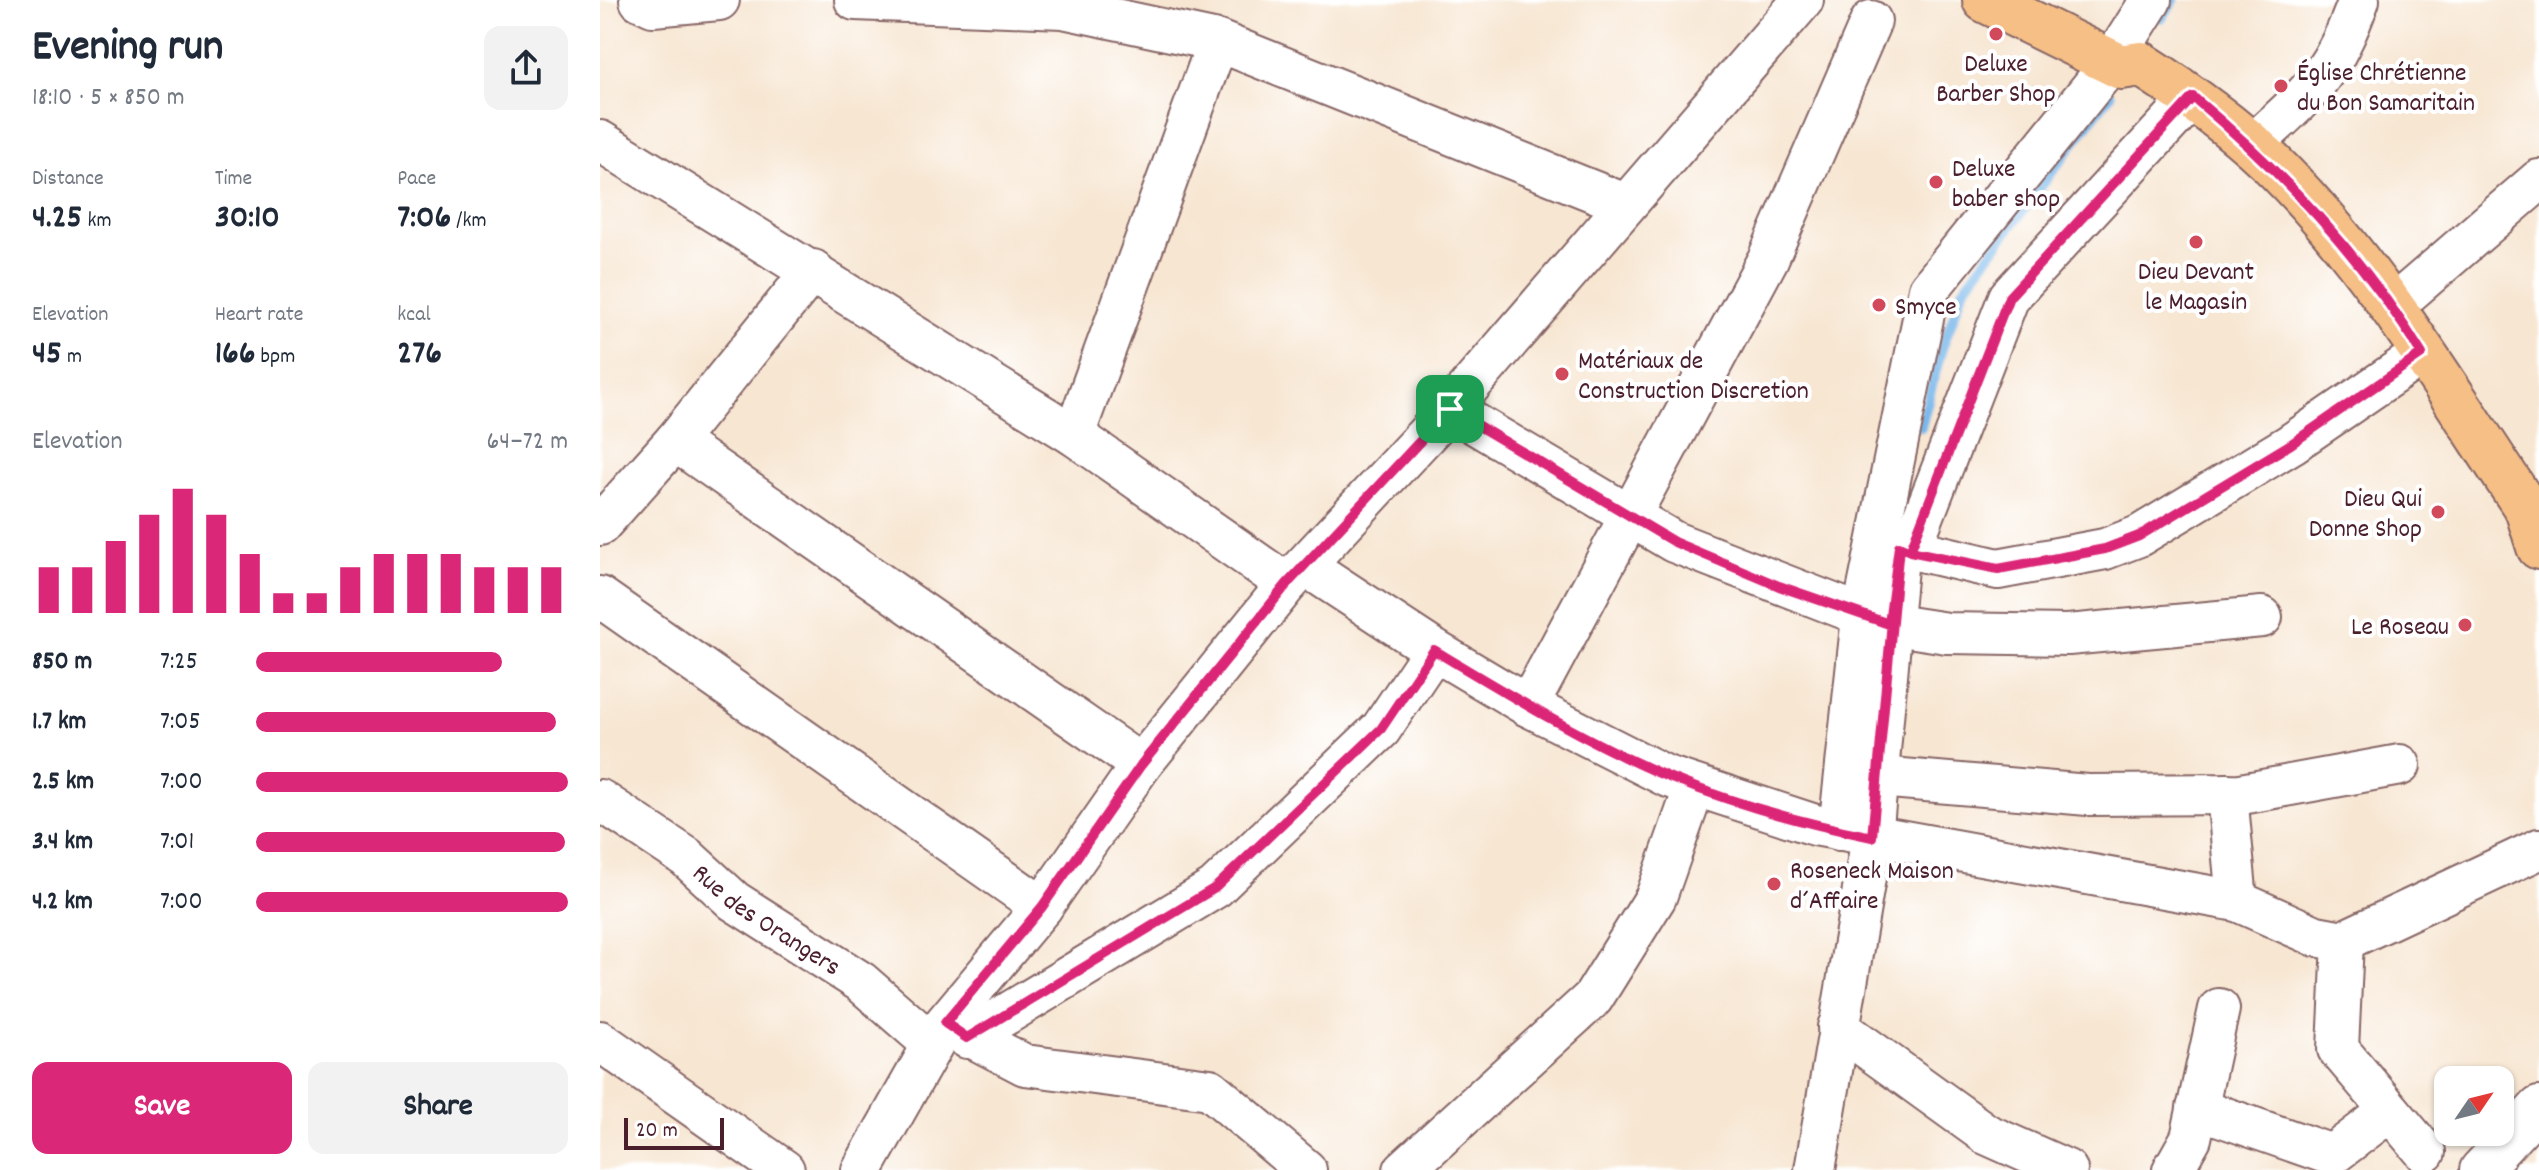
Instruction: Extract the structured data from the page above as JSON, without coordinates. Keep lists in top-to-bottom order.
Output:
{
  "streets": {
    "street": ["Rue des Orangers"]
  },
  "places": [
    "Deluxe Barber Shop",
    "Église Chrétienne du Bon Samaritain",
    "Deluxe baber shop",
    "Dieu Devant le Magasin",
    "Smyce",
    "Matériaux de Construction Discretion",
    "Dieu Qui Donne Shop",
    "Le Roseau",
    "Roseneck Maison d´Affaire"
  ],
  "scale_bar": "20 m",
  "north": "top right",
  "page": {
    "heading": ["Evening run", "18:10 · 5 × 850 m"],
    "stats": [
      ["Distance", "4.25 km"],
      ["Time", "30:10"],
      ["Pace", "7:06 /km"],
      ["Elevation", "45 m"],
      ["Heart rate", "166 bpm"],
      ["kcal", "276"]
    ],
    "chart": ["Elevation", "64–72 m"],
    "list": [
      {
        "name": "850 m",
        "note": "7:25"
      },
      {
        "name": "1.7 km",
        "note": "7:05"
      },
      {
        "name": "2.5 km",
        "note": "7:00"
      },
      {
        "name": "3.4 km",
        "note": "7:01"
      },
      {
        "name": "4.2 km",
        "note": "7:00"
      }
    ],
    "buttons": ["Save", "Share"],
    "scale": "20 m"
  }
}
